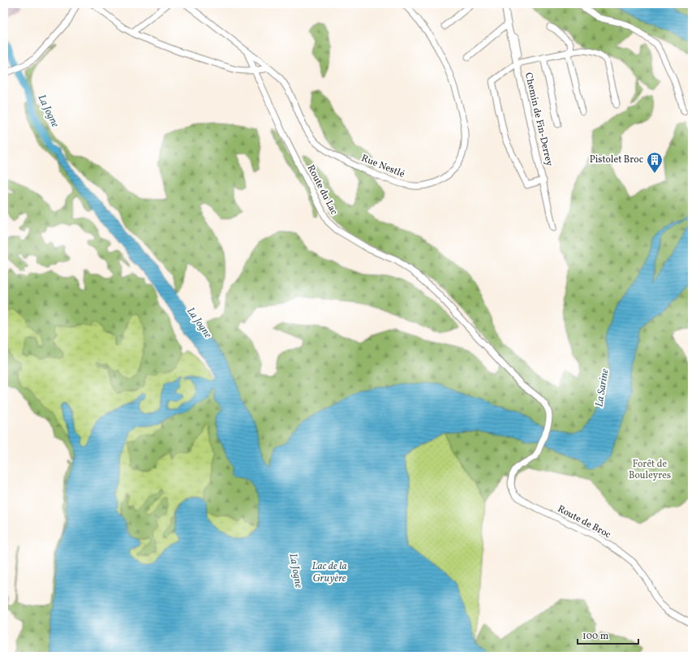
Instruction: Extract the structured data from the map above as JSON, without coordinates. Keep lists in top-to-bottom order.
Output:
{
  "streets": {
    "street": [
      "Chemin de Fin-Derrey",
      "Rue Nestlé",
      "Route du Lac",
      "Route de Broc"
    ]
  },
  "crossings": [
    ["Rue Nestlé", "Route du Lac"],
    ["Route du Lac", "Route de Broc"]
  ],
  "water": ["La Jogne", "La Sarine", "Lac de la Gruyère"],
  "parks": ["Forêt de Bouleyres"],
  "places": {
    "building": ["Pistolet Broc"]
  },
  "scale_bar": "100 m"
}
